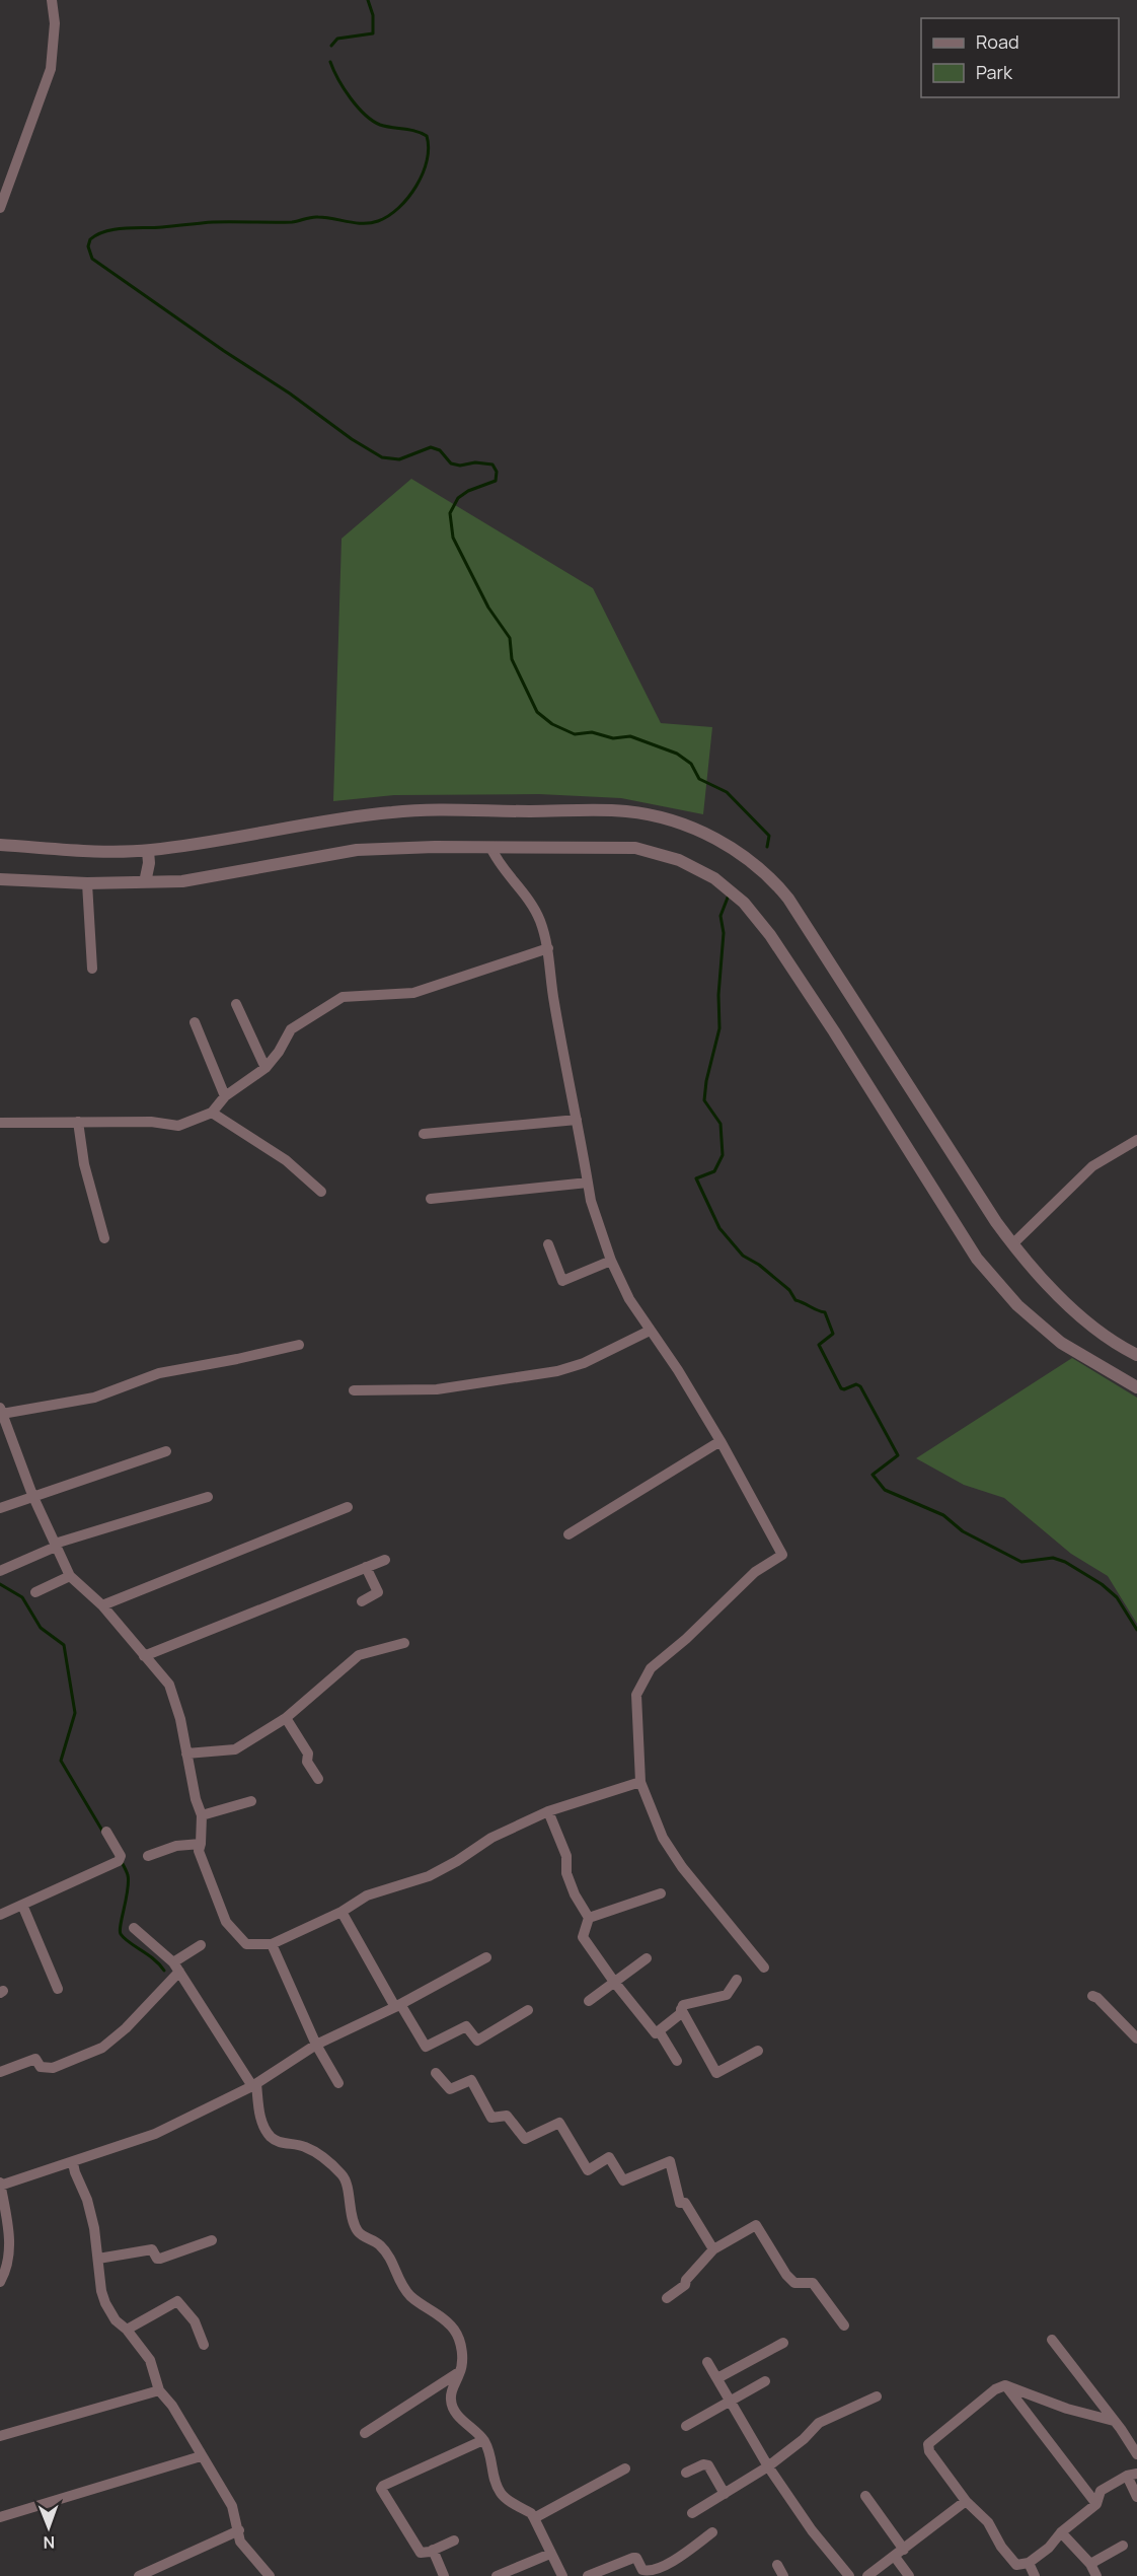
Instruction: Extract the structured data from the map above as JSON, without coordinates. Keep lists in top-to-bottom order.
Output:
{
  "legend": ["Road", "Park"],
  "north": "bottom"
}
